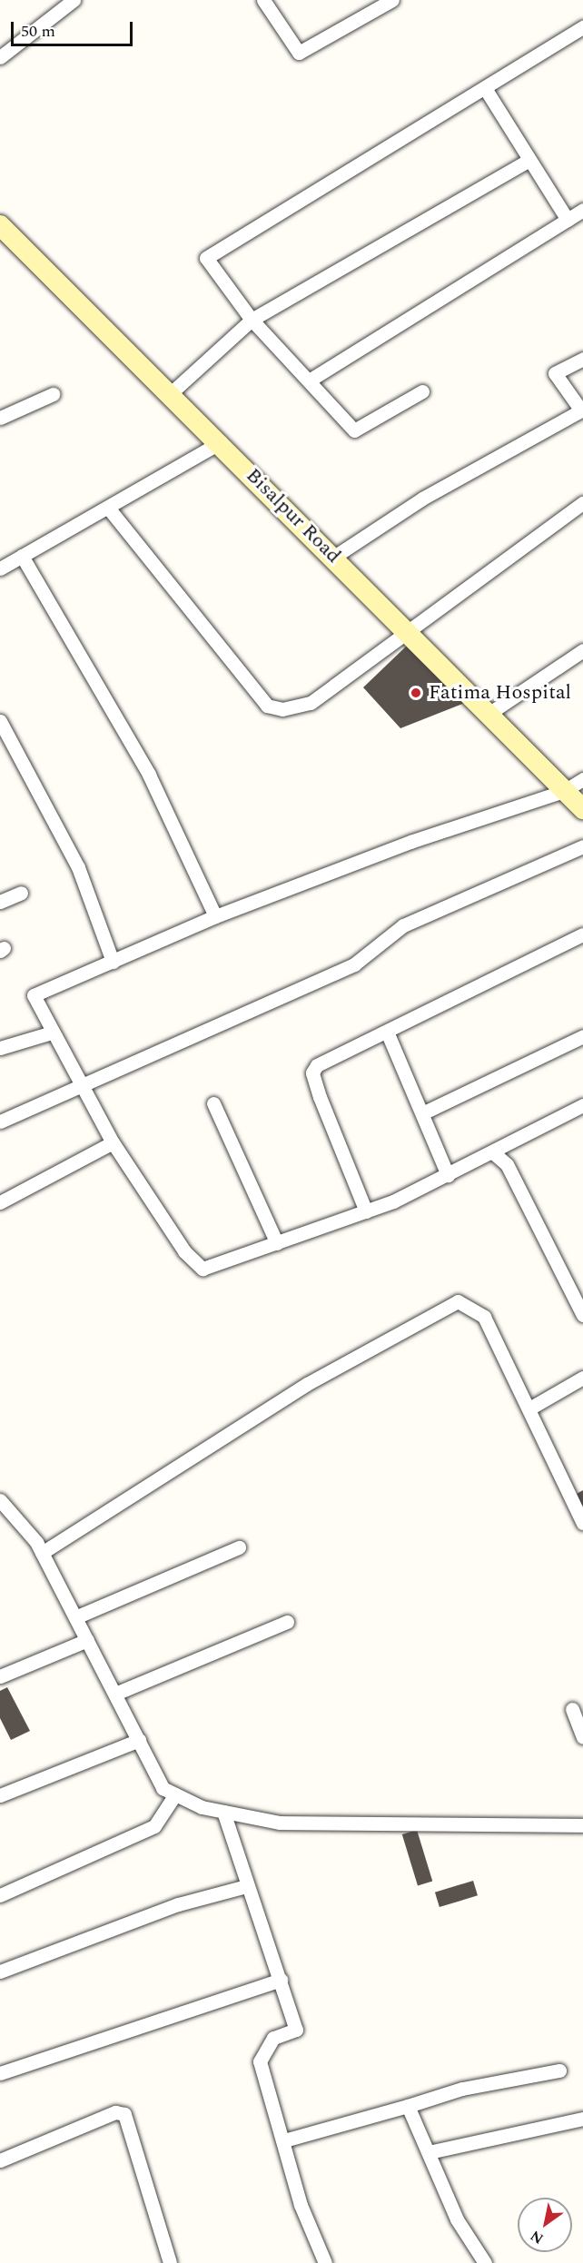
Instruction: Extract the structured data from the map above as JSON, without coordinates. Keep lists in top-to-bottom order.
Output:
{
  "streets": {
    "main road": ["Bisalpur Road"]
  },
  "places": ["Fatima Hospital"],
  "scale_bar": "50 m",
  "north": "bottom left"
}
